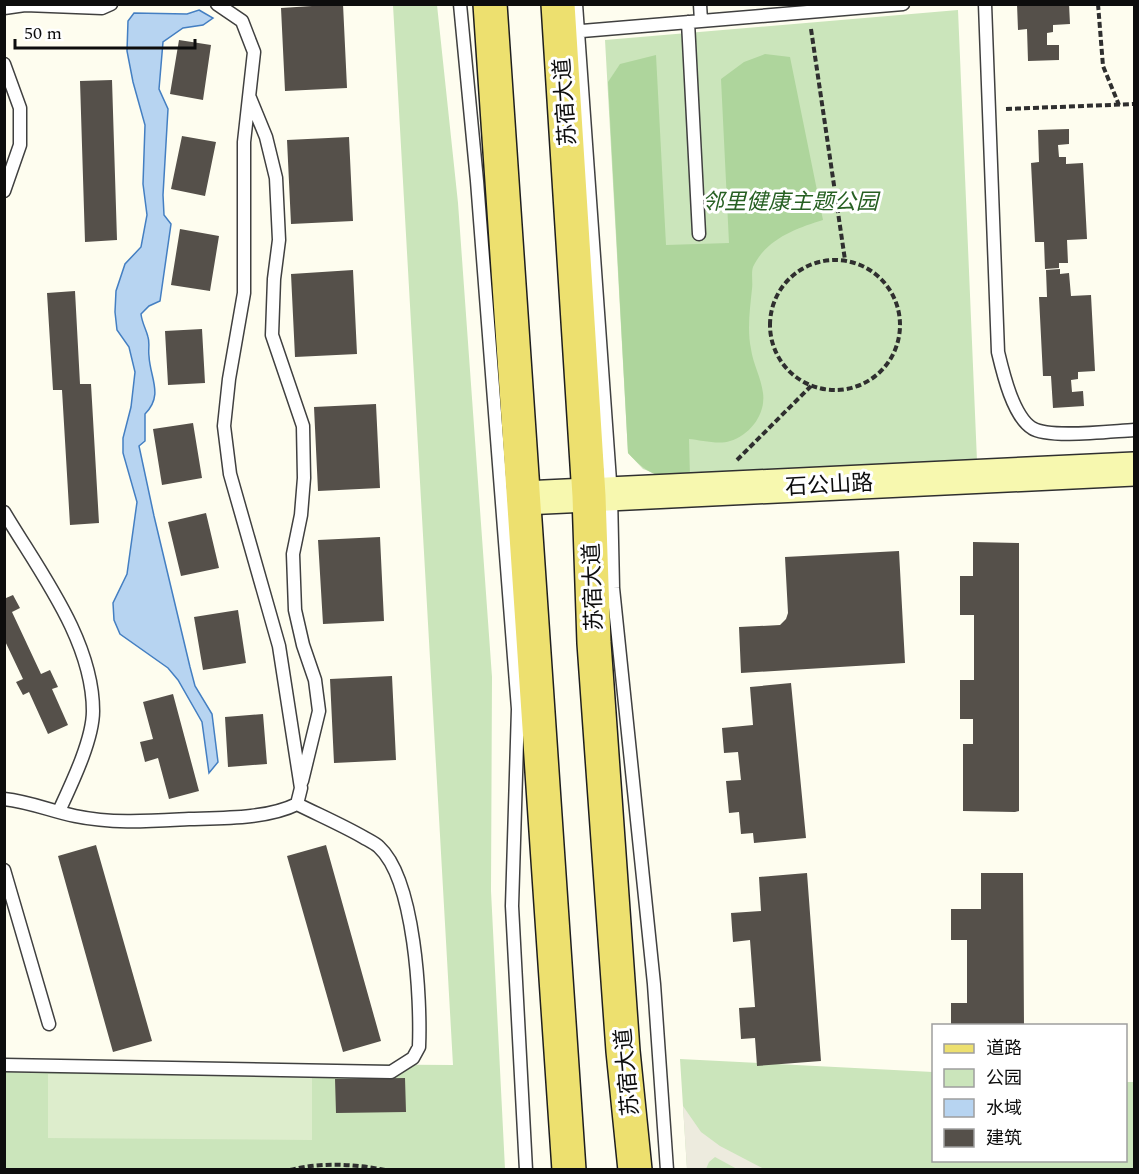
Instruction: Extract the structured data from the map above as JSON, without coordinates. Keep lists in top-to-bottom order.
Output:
{
  "streets": {
    "main road": ["苏宿大道"],
    "street": ["石公山路"]
  },
  "crossings": [
    ["苏宿大道", "石公山路"]
  ],
  "parks": ["邻里健康主题公园"],
  "legend": [
    "道路",
    "公园",
    "水域",
    "建筑"
  ],
  "scale_bar": "50 m"
}
